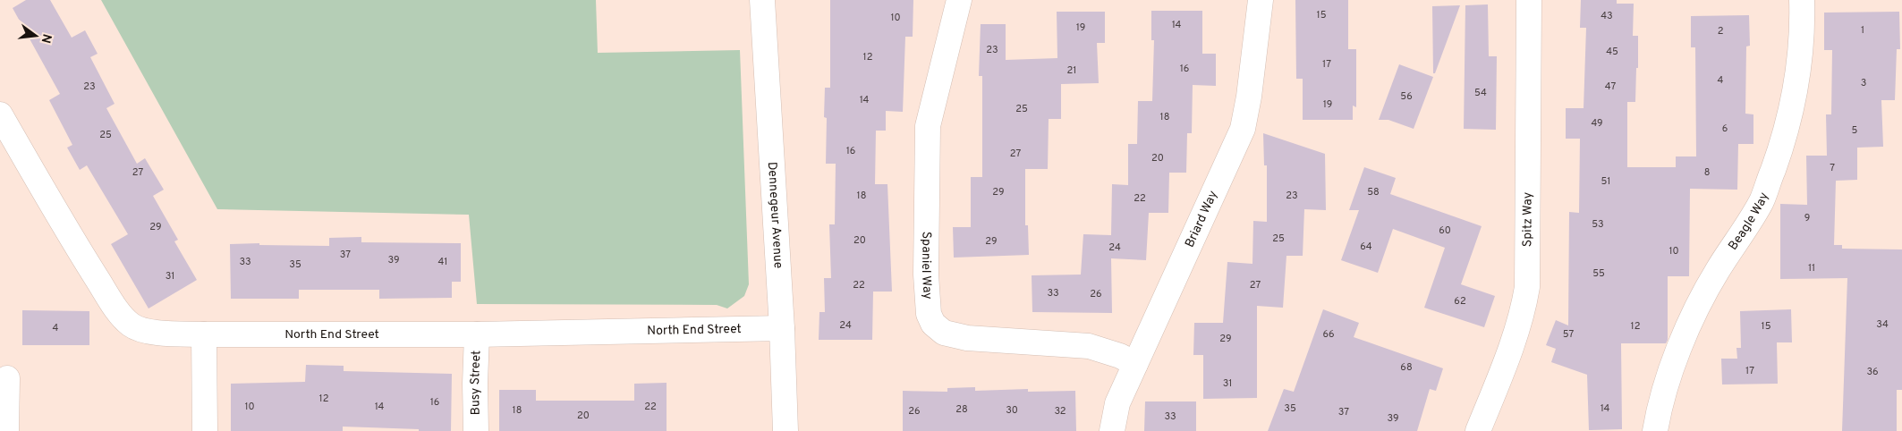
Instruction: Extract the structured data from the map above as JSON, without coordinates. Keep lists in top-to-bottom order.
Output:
{
  "streets": {
    "street": [
      "Dennegeur Avenue",
      "Briard Way",
      "Spitz Way",
      "Beagle Way",
      "Spaniel Way",
      "North End Street",
      "Busy Street"
    ]
  },
  "crossings": [
    ["Dennegeur Avenue", "North End Street"],
    ["Briard Way", "Spaniel Way"],
    ["North End Street", "Busy Street"]
  ],
  "house_numbers": [
    "15",
    "43",
    "10",
    "14",
    "19",
    "1",
    "2",
    "23",
    "45",
    "12",
    "17",
    "16",
    "21",
    "4",
    "3",
    "23",
    "47",
    "54",
    "56",
    "14",
    "19",
    "25",
    "18",
    "49",
    "6",
    "5",
    "25",
    "16",
    "27",
    "20",
    "7",
    "27",
    "8",
    "51",
    "29",
    "58",
    "18",
    "23",
    "22",
    "9",
    "53",
    "29",
    "60",
    "25",
    "20",
    "29",
    "64",
    "24",
    "10",
    "37",
    "39",
    "33",
    "41",
    "35",
    "11",
    "55",
    "31",
    "22",
    "27",
    "33",
    "26",
    "62",
    "34",
    "24",
    "12",
    "15",
    "4",
    "66",
    "57",
    "29",
    "68",
    "17",
    "36",
    "31",
    "12",
    "16",
    "10",
    "14",
    "22",
    "35",
    "14",
    "28",
    "18",
    "30",
    "26",
    "32",
    "37",
    "20",
    "33",
    "39"
  ],
  "north": "right"
}
